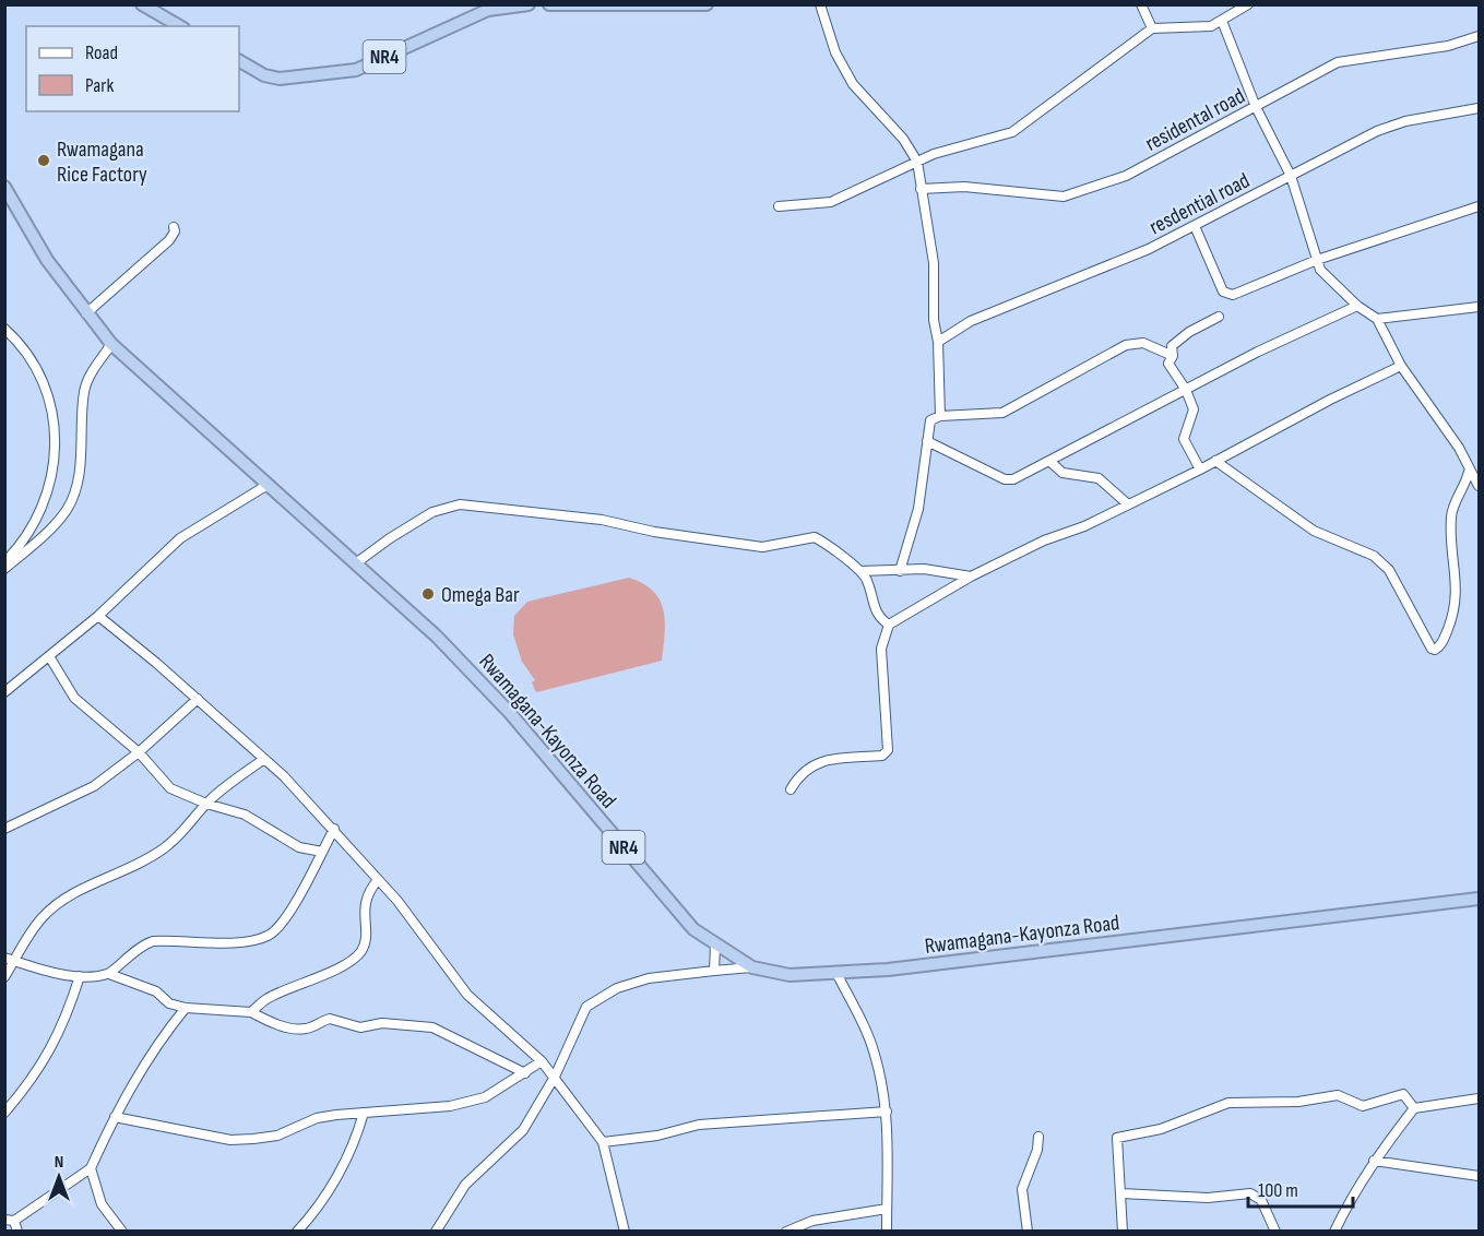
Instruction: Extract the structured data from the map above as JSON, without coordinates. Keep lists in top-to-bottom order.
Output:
{
  "streets": {
    "highway": ["NR4", "Rwamagana-Kayonza Road"],
    "street": ["residental road", "resdential road"]
  },
  "places": ["Rwamagana Rice Factory", "Omega Bar"],
  "legend": ["Road", "Park"],
  "scale_bar": "100 m",
  "north": "top"
}
